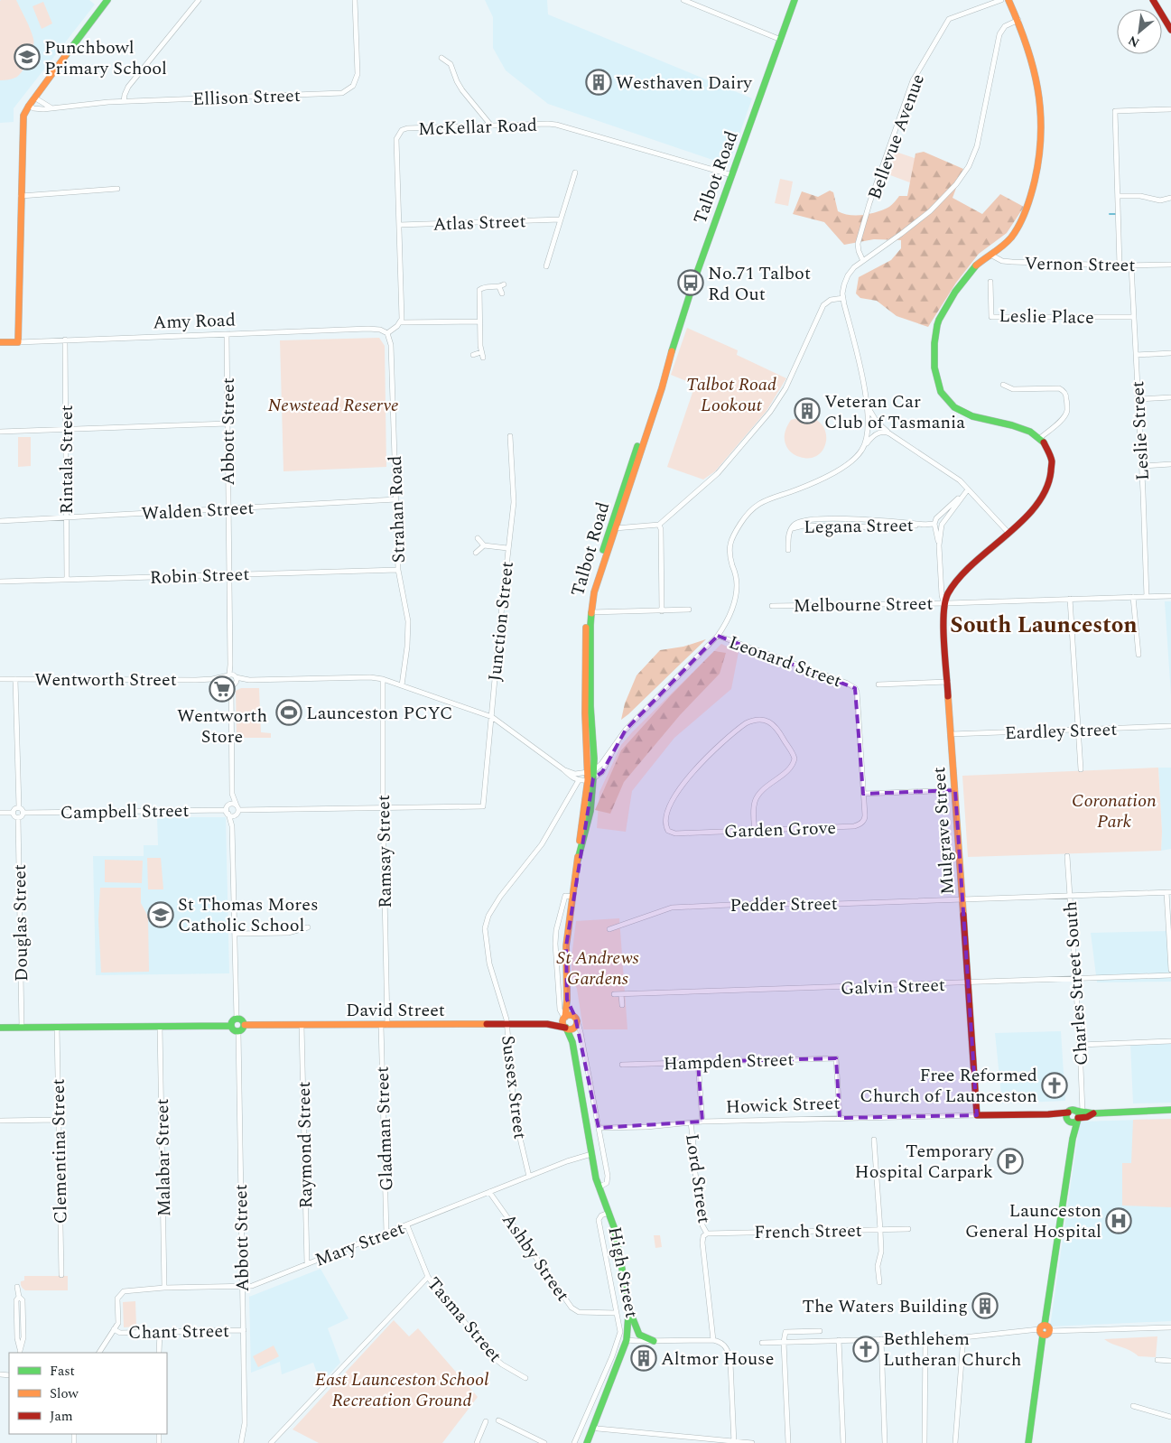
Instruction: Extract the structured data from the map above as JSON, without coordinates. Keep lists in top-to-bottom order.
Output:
{
  "streets": {
    "street": [
      "Ellison Street",
      "McKellar Road",
      "Bellevue Avenue",
      "Talbot Road",
      "Atlas Street",
      "Vernon Street",
      "Leslie Place",
      "Amy Road",
      "Leslie Street",
      "Abbott Street",
      "Rintala Street",
      "Strahan Road",
      "Walden Street",
      "Legana Street",
      "Robin Street",
      "Melbourne Street",
      "Junction Street",
      "Leonard Street",
      "Wentworth Street",
      "Eardley Street",
      "Campbell Street",
      "Garden Grove",
      "Mulgrave Street",
      "Ramsay Street",
      "Pedder Street",
      "Douglas Street",
      "Charles Street South",
      "Galvin Street",
      "David Street",
      "Hampden Street",
      "Sussex Street",
      "Howick Street",
      "Gladman Street",
      "Raymond Street",
      "Clementina Street",
      "Malabar Street",
      "Lord Street",
      "French Street",
      "Mary Street",
      "Ashby Street",
      "High Street",
      "Tasma Street",
      "Chant Street"
    ]
  },
  "crossings": [
    ["McKellar Road", "Talbot Road"],
    ["McKellar Road", "Atlas Street"],
    ["Talbot Road", "Wentworth Street"],
    ["Vernon Street", "Leslie Street"],
    ["Leslie Place", "Leslie Street"],
    ["Amy Road", "Abbott Street"],
    ["Amy Road", "Rintala Street"],
    ["Amy Road", "Strahan Road"],
    ["Leslie Street", "Melbourne Street"],
    ["Abbott Street", "Walden Street"],
    ["Abbott Street", "Robin Street"],
    ["Abbott Street", "Wentworth Street"],
    ["Abbott Street", "David Street"],
    ["Abbott Street", "Mary Street"],
    ["Abbott Street", "Chant Street"],
    ["Rintala Street", "Walden Street"],
    ["Rintala Street", "Robin Street"],
    ["Strahan Road", "Walden Street"],
    ["Strahan Road", "Robin Street"],
    ["Strahan Road", "Wentworth Street"],
    ["Legana Street", "Mulgrave Street"],
    ["Melbourne Street", "Mulgrave Street"],
    ["Junction Street", "Wentworth Street"],
    ["Junction Street", "Ramsay Street"],
    ["Leonard Street", "Garden Grove"],
    ["Wentworth Street", "Ramsay Street"],
    ["Wentworth Street", "Sussex Street"],
    ["Eardley Street", "Mulgrave Street"],
    ["Campbell Street", "Douglas Street"],
    ["Mulgrave Street", "Pedder Street"],
    ["Mulgrave Street", "Galvin Street"],
    ["Mulgrave Street", "Howick Street"],
    ["Ramsay Street", "David Street"],
    ["Ramsay Street", "Gladman Street"],
    ["Pedder Street", "Charles Street South"],
    ["Charles Street South", "Galvin Street"],
    ["Charles Street South", "Howick Street"],
    ["David Street", "Sussex Street"],
    ["David Street", "Gladman Street"],
    ["David Street", "Raymond Street"],
    ["David Street", "High Street"],
    ["Hampden Street", "Howick Street"],
    ["Sussex Street", "Mary Street"],
    ["Howick Street", "Lord Street"],
    ["Gladman Street", "Mary Street"],
    ["Raymond Street", "Mary Street"],
    ["Malabar Street", "Mary Street"],
    ["Lord Street", "French Street"],
    ["Mary Street", "Ashby Street"],
    ["Mary Street", "High Street"],
    ["Mary Street", "Tasma Street"],
    ["Mary Street", "Chant Street"],
    ["Ashby Street", "High Street"]
  ],
  "districts": ["South Launceston"],
  "parks": [
    "Talbot Road Lookout",
    "Newstead Reserve",
    "Coronation Park",
    "St Andrews Gardens",
    "East Launceston School Recreation Ground"
  ],
  "places": {
    "school or university": ["Punchbowl Primary School", "St Thomas Mores Catholic School"],
    "building": [
      "Westhaven Dairy",
      "Veteran Car Club of Tasmania",
      "The Waters Building",
      "Altmor House"
    ],
    "bus stop": ["No.71 Talbot Rd Out"],
    "supermarket": ["Wentworth Store"],
    "sports": ["Launceston PCYC"],
    "church": ["Free Reformed Church of Launceston", "Bethlehem Lutheran Church"],
    "parking": ["Temporary Hospital Carpark"],
    "hospital": ["Launceston General Hospital"]
  },
  "legend": ["Fast", "Slow", "Jam"],
  "north": "bottom left"
}
